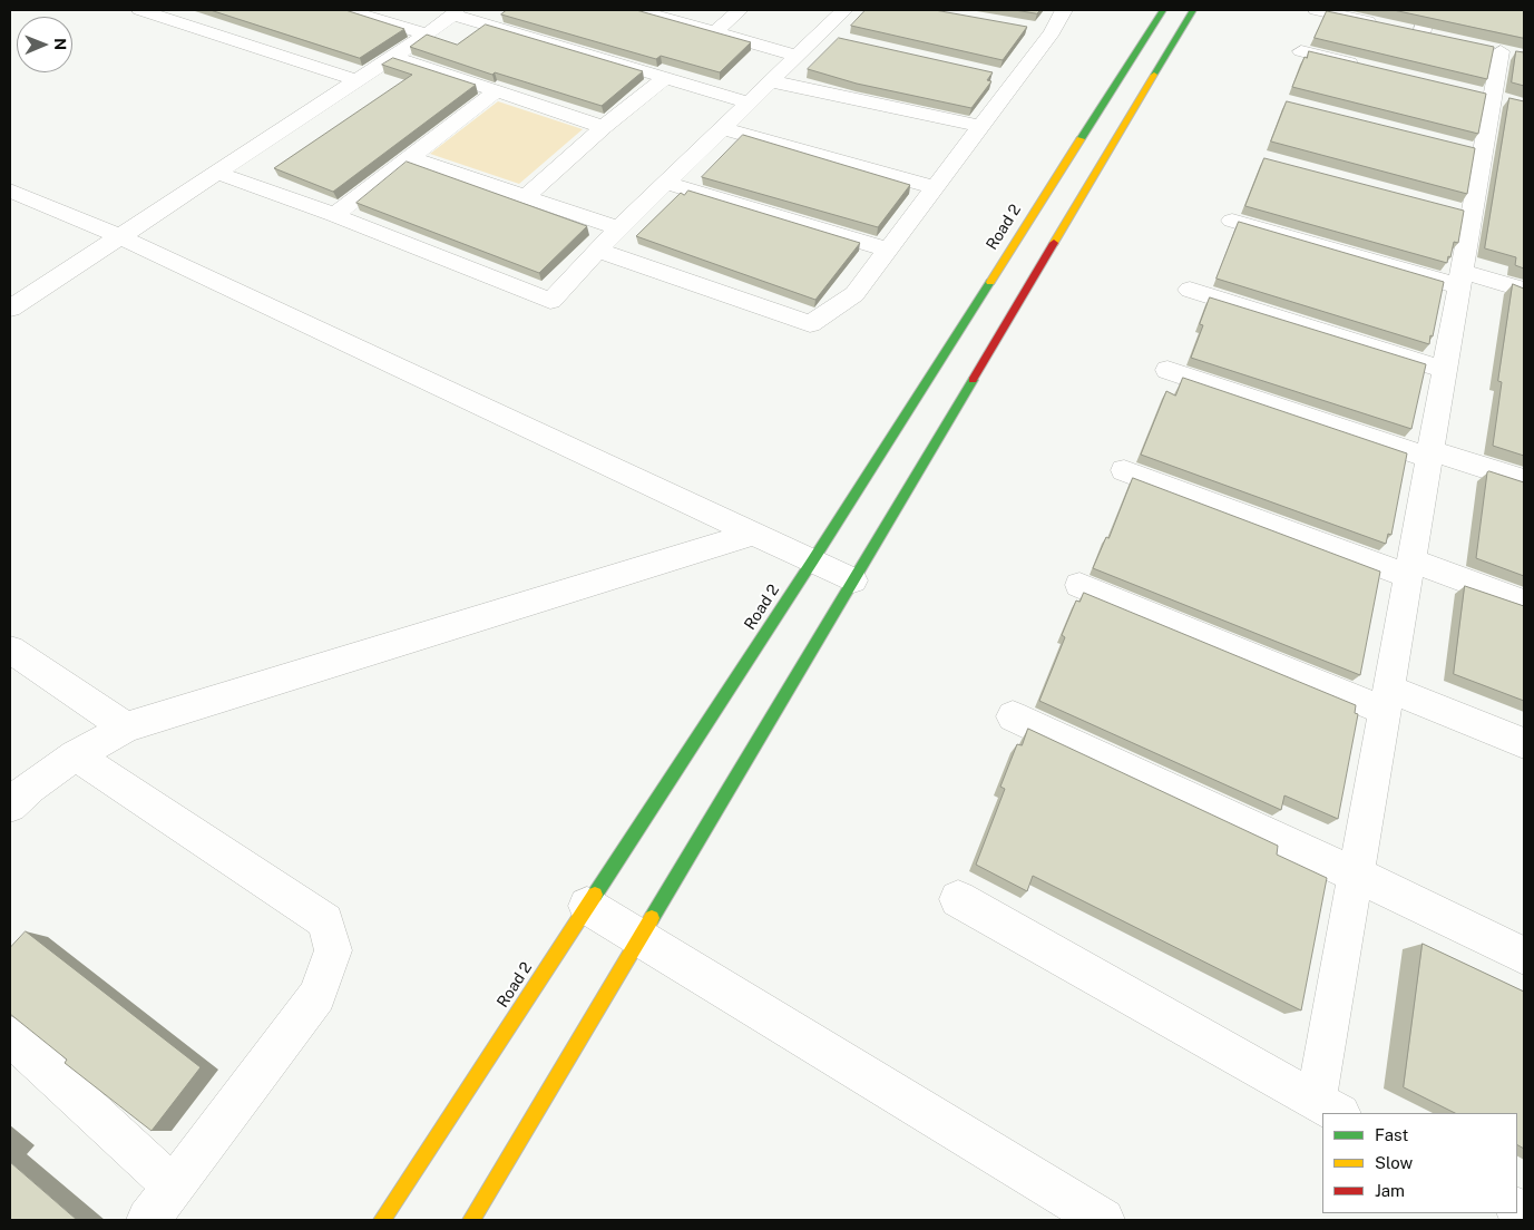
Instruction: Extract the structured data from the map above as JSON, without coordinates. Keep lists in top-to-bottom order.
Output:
{
  "streets": {
    "street": ["Road 2"]
  },
  "legend": ["Fast", "Slow", "Jam"],
  "north": "right"
}
